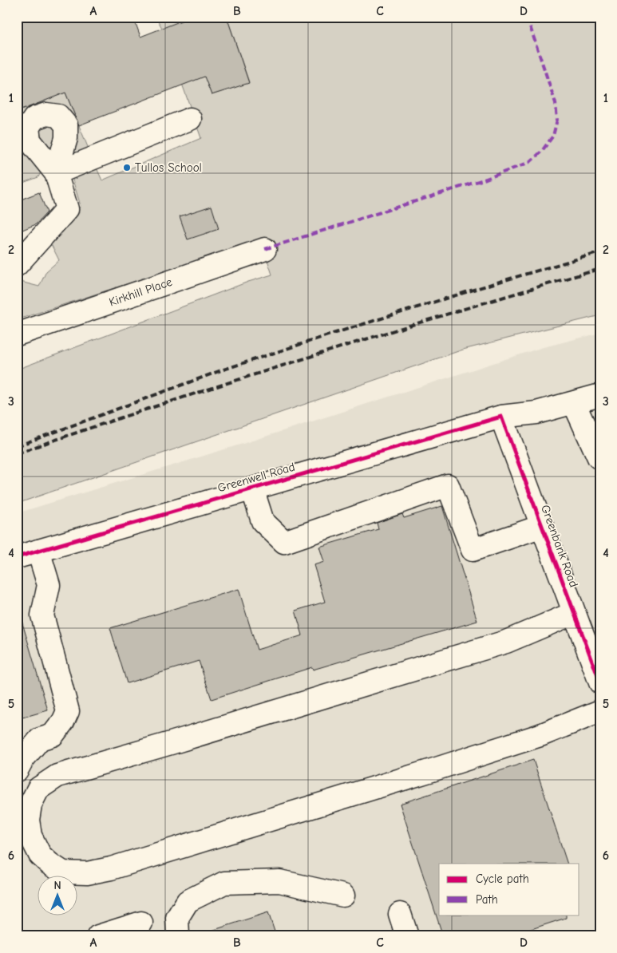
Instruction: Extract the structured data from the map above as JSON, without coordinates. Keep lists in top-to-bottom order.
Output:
{
  "streets": {
    "street": ["Kirkhill Place", "Greenwell Road", "Greenbank Road"]
  },
  "crossings": [
    ["Greenwell Road", "Greenbank Road"]
  ],
  "places": ["Tullos School"],
  "legend": ["Cycle path", "Path"],
  "north": "top",
  "grid": {
    "columns": [
      "A",
      "B",
      "C",
      "D"
    ],
    "rows": [
      "1",
      "2",
      "3",
      "4",
      "5",
      "6"
    ]
  }
}
